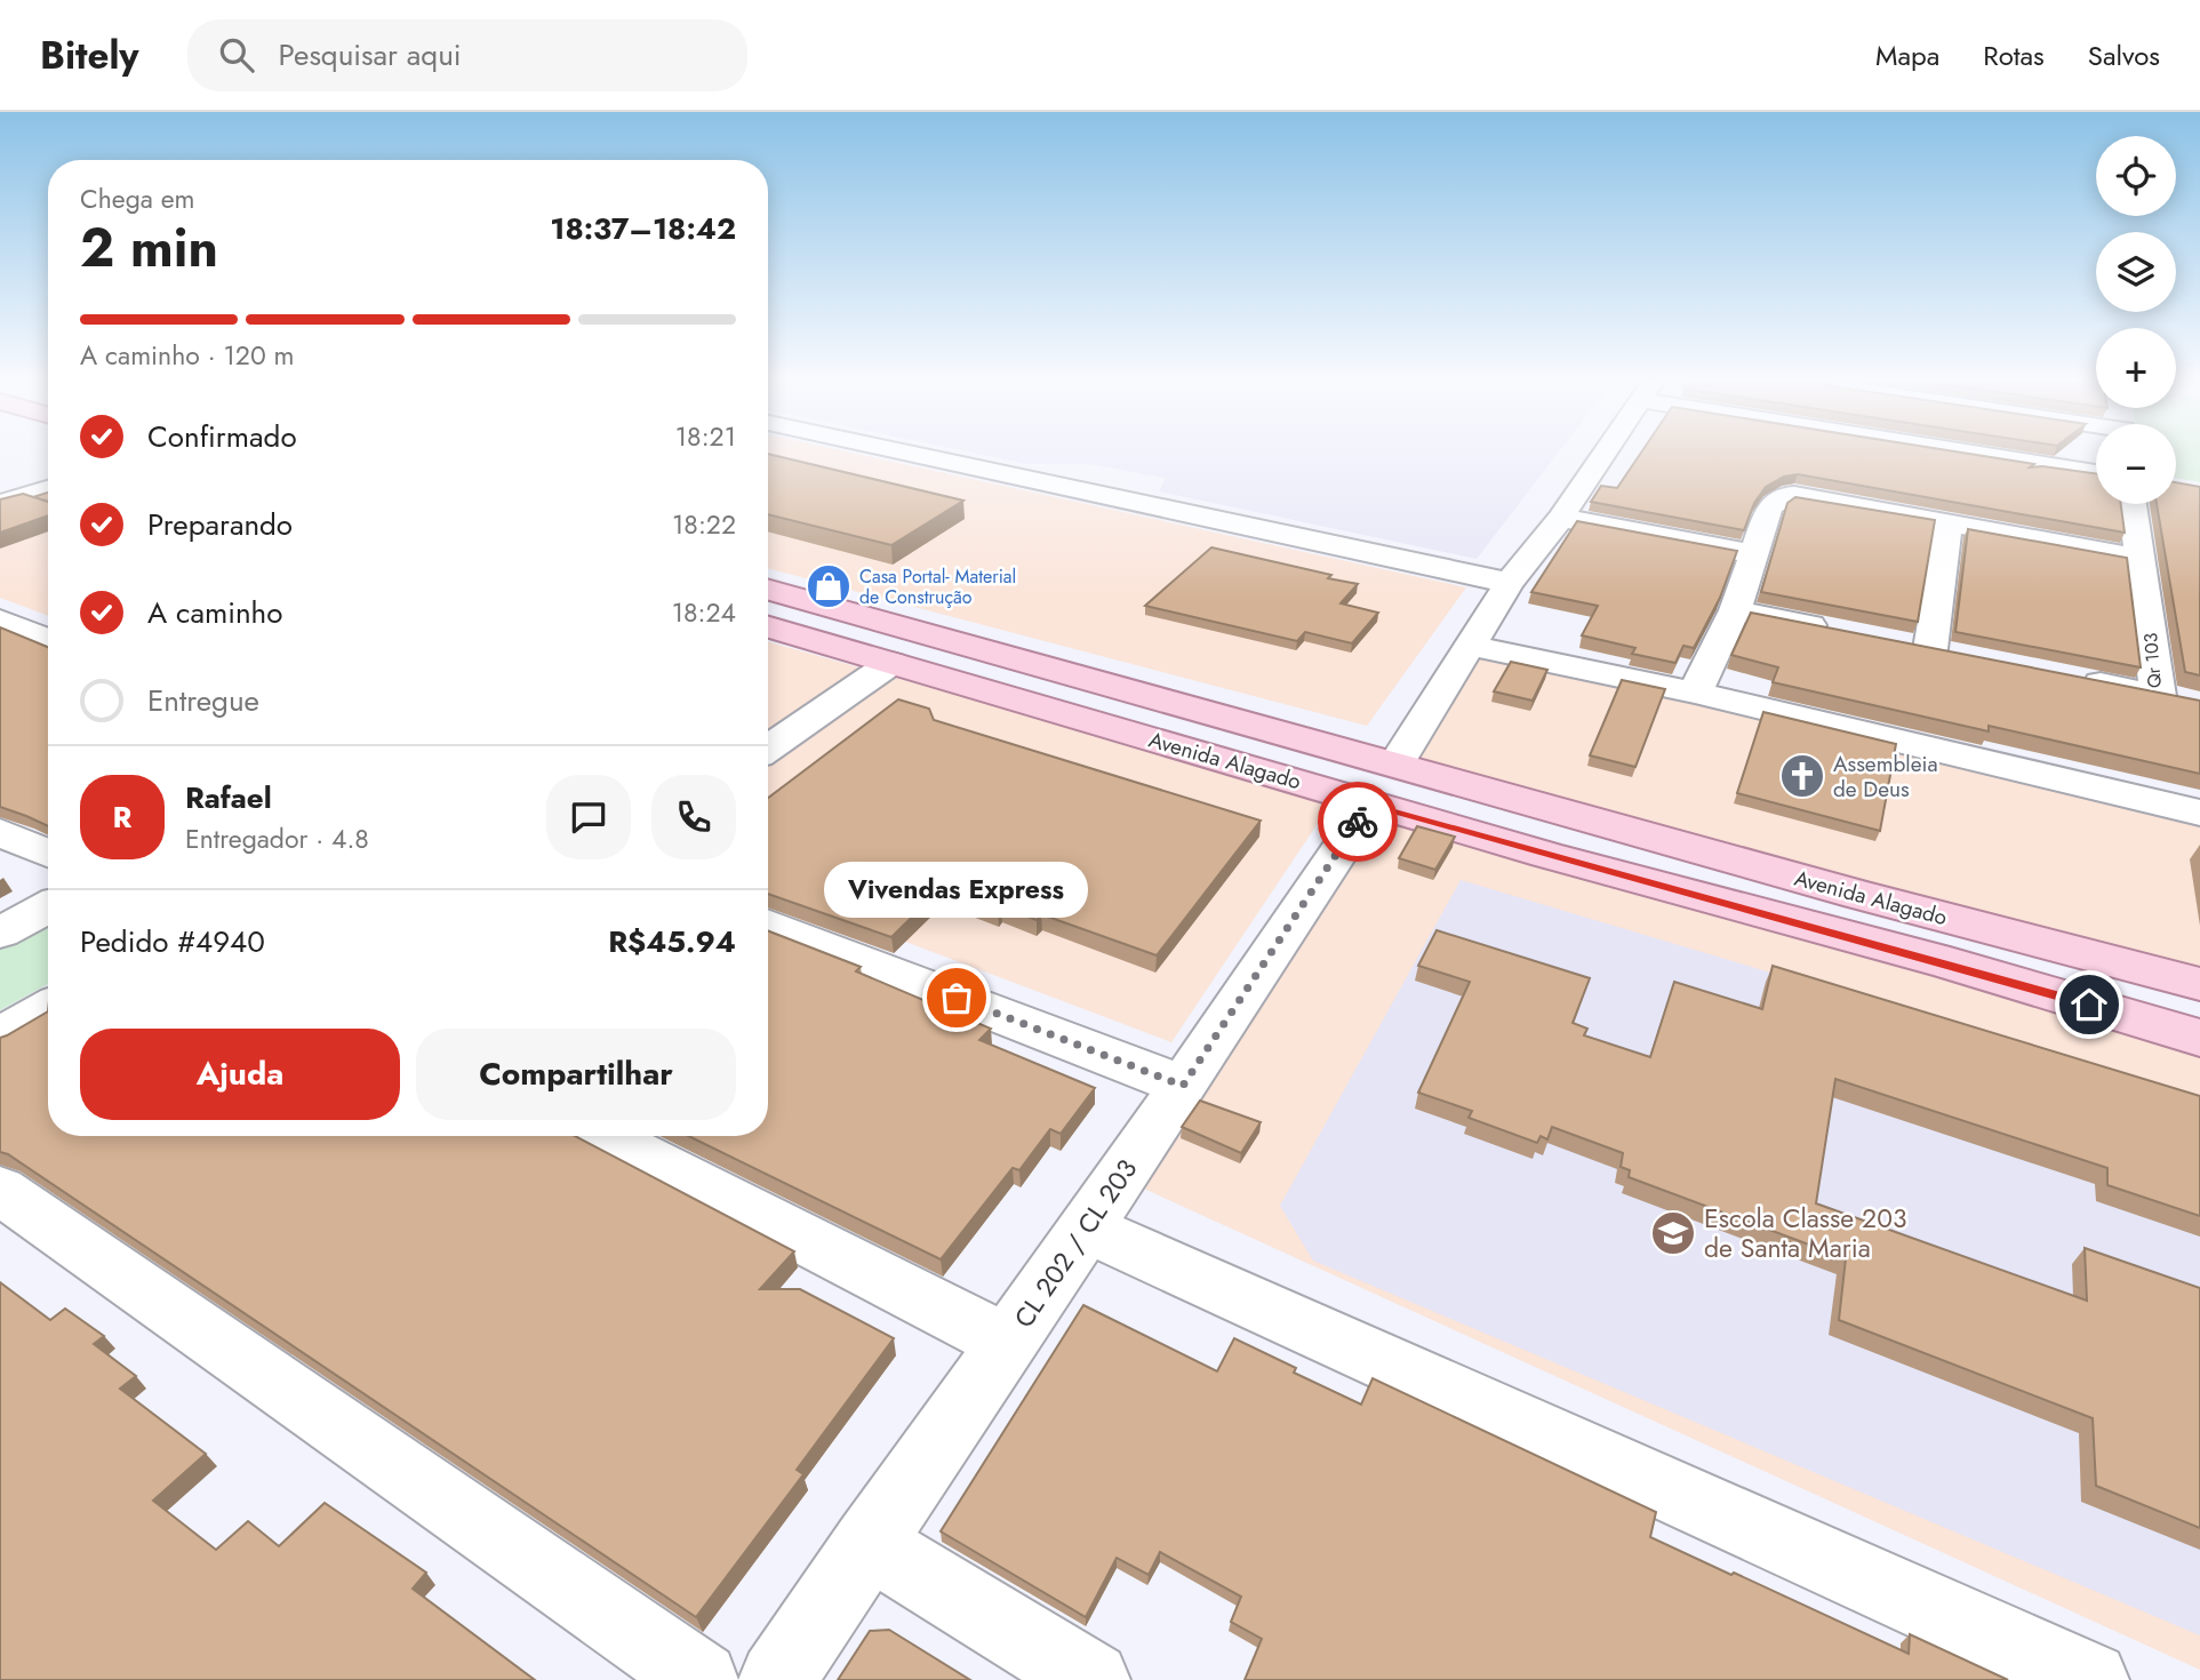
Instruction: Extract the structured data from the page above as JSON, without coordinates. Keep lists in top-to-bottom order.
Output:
{
  "streets": {
    "main road": ["Avenida Alagado"],
    "street": ["Qr 103", "CL 202 / CL 203"]
  },
  "crossings": [
    ["Avenida Alagado", "CL 202 / CL 203"]
  ],
  "places": {
    "shop": ["Casa Portal- Material de Construção"],
    "church": ["Assembleia de Deus"],
    "other": ["Vivendas Express"],
    "school or university": ["Escola Classe 203 de Santa Maria"]
  },
  "page": {
    "header": "Bitely",
    "search": "Pesquisar aqui",
    "nav": ["Mapa", "Rotas", "Salvos"],
    "map_buttons": ["+", "−"],
    "heading": ["2 min", "Chega em", "18:37–18:42"],
    "panel": [
      "Rafael",
      "Entregador · 4.8",
      "Pedido #4940",
      "R$45.94"
    ],
    "bar": "A caminho · 120 m",
    "list": [
      ["Confirmado", "18:21"],
      ["Preparando", "18:22"],
      ["A caminho", "18:24"],
      "Entregue"
    ],
    "round": "R",
    "bubble": "Vivendas Express",
    "buttons": ["Ajuda", "Compartilhar"]
  }
}
